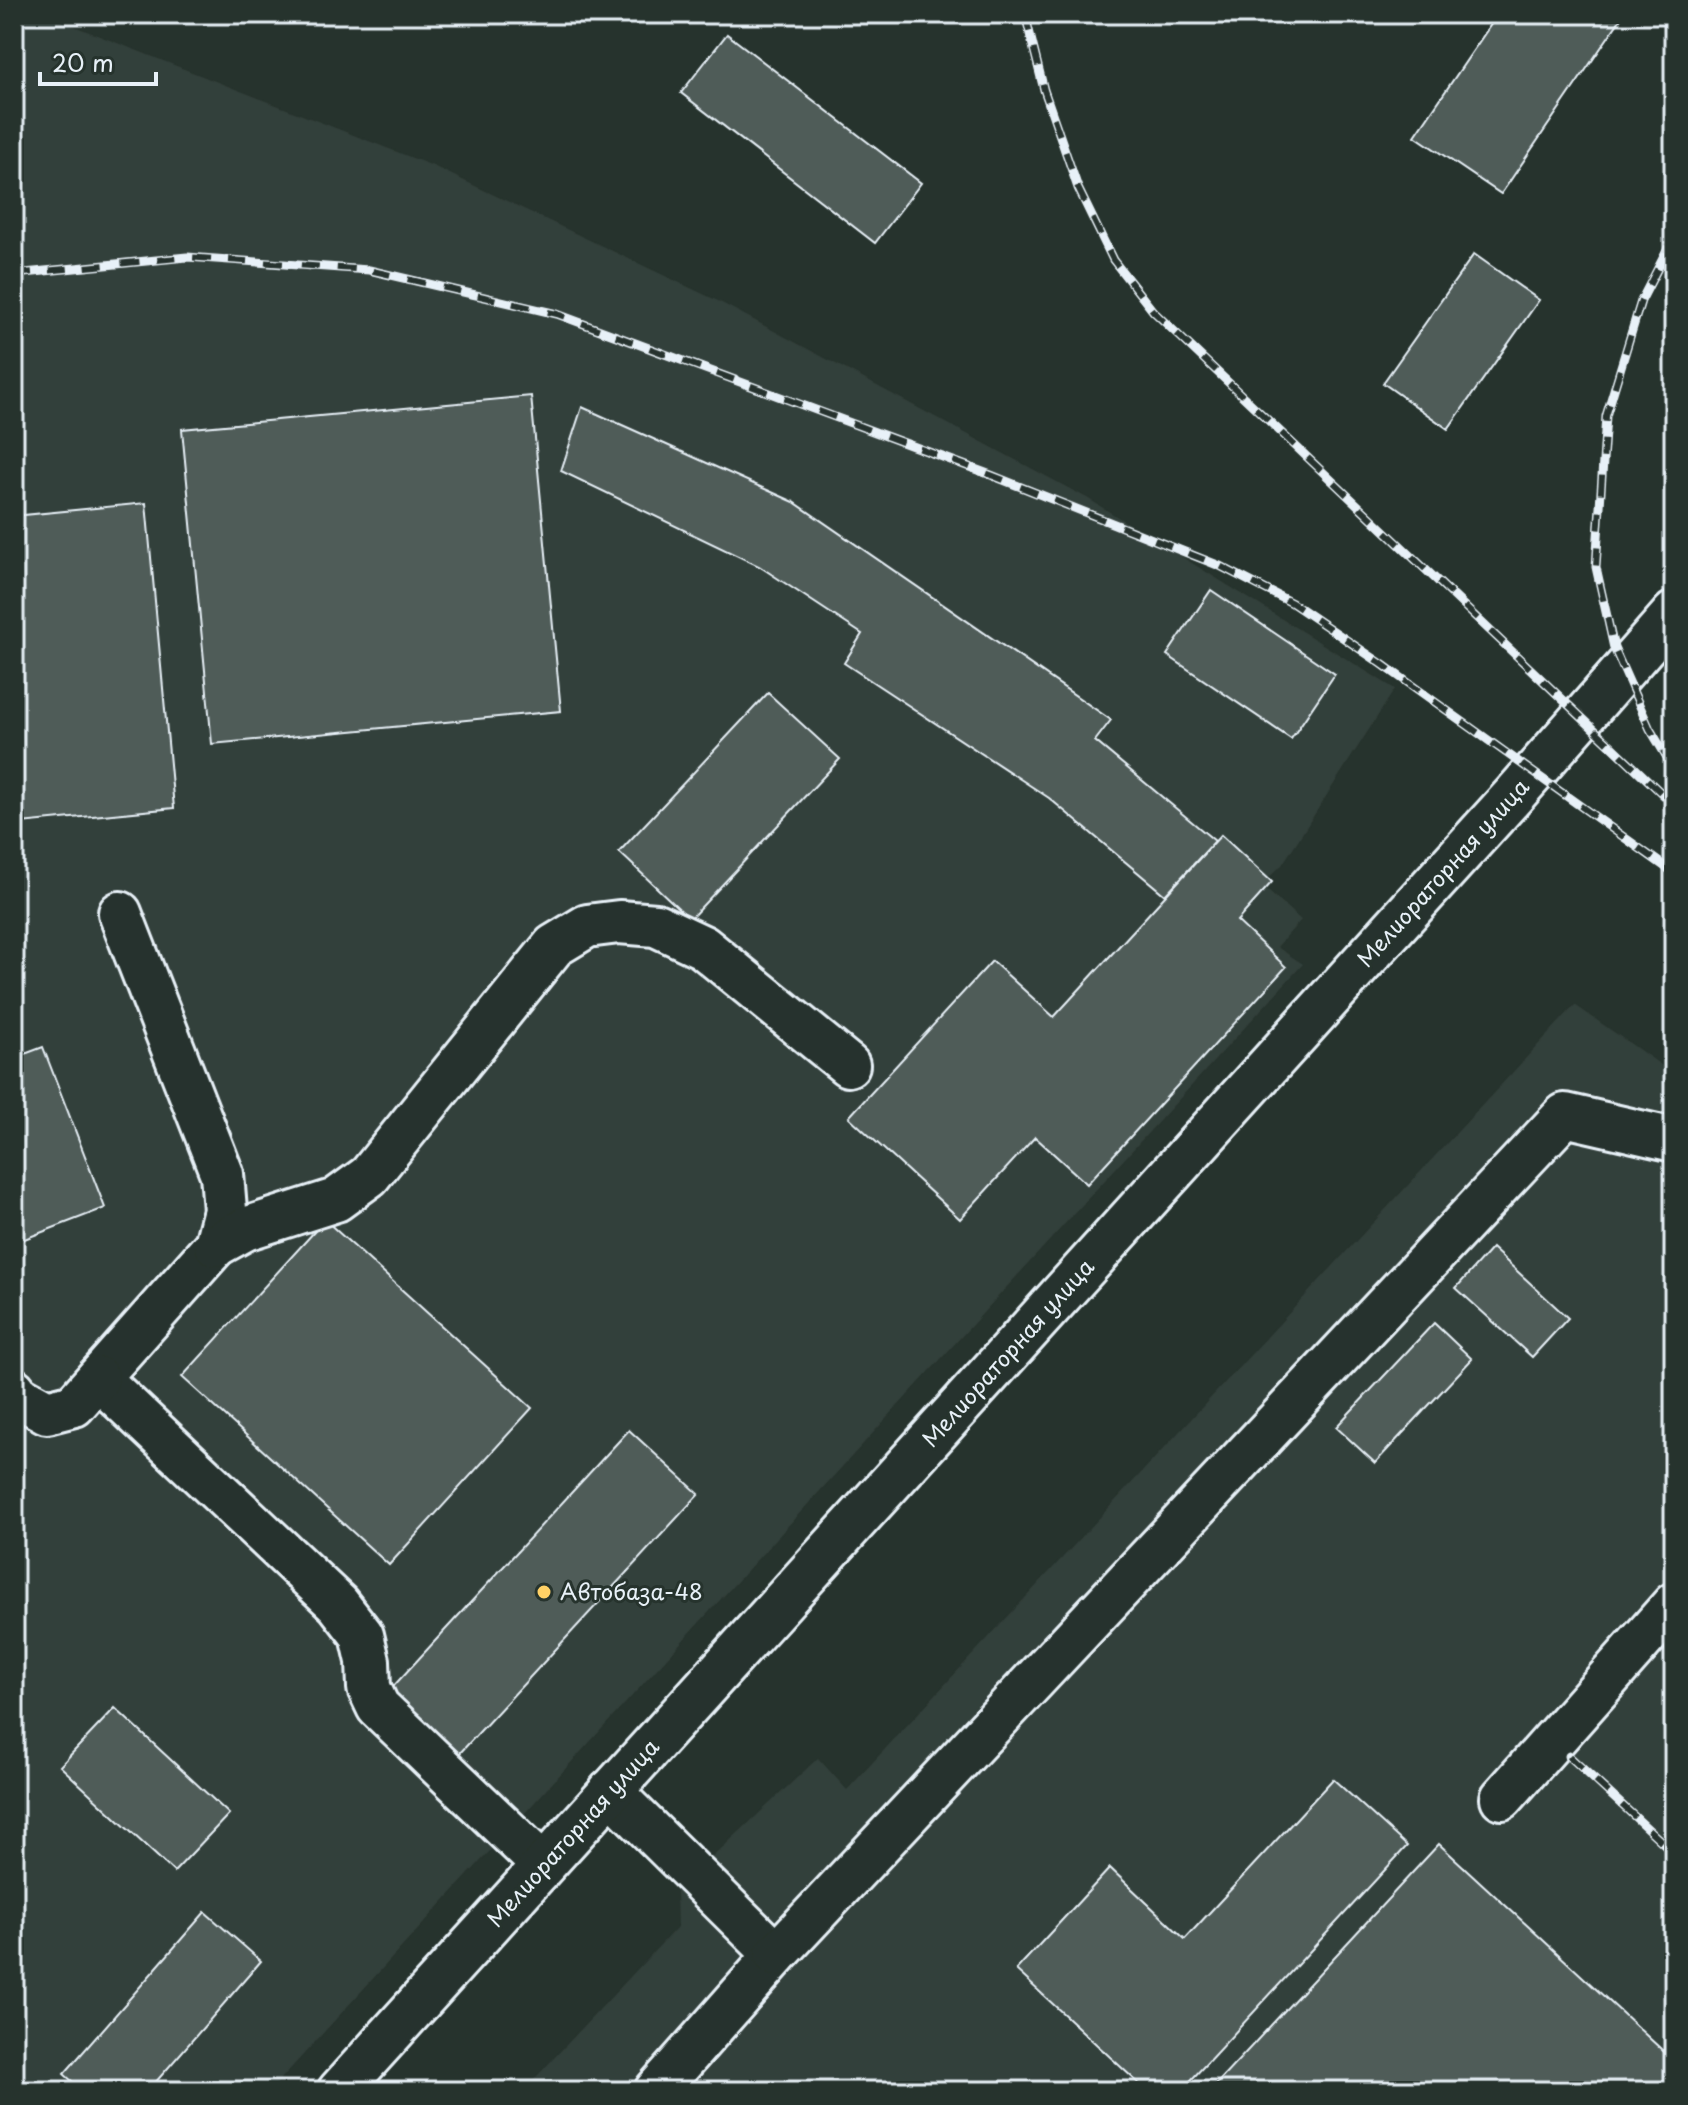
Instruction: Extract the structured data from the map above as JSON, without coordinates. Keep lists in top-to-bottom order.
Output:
{
  "streets": {
    "street": ["Мелиораторная улица"]
  },
  "places": ["Автобаза-48"],
  "scale_bar": "20 m"
}
